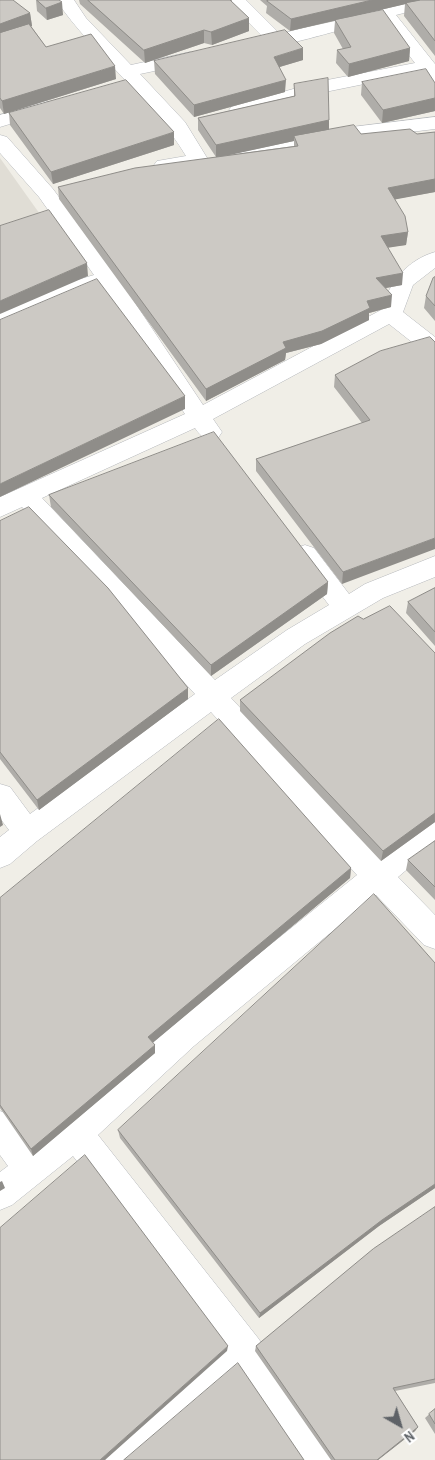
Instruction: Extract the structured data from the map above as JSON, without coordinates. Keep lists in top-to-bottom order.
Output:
{
  "north": "bottom right"
}
